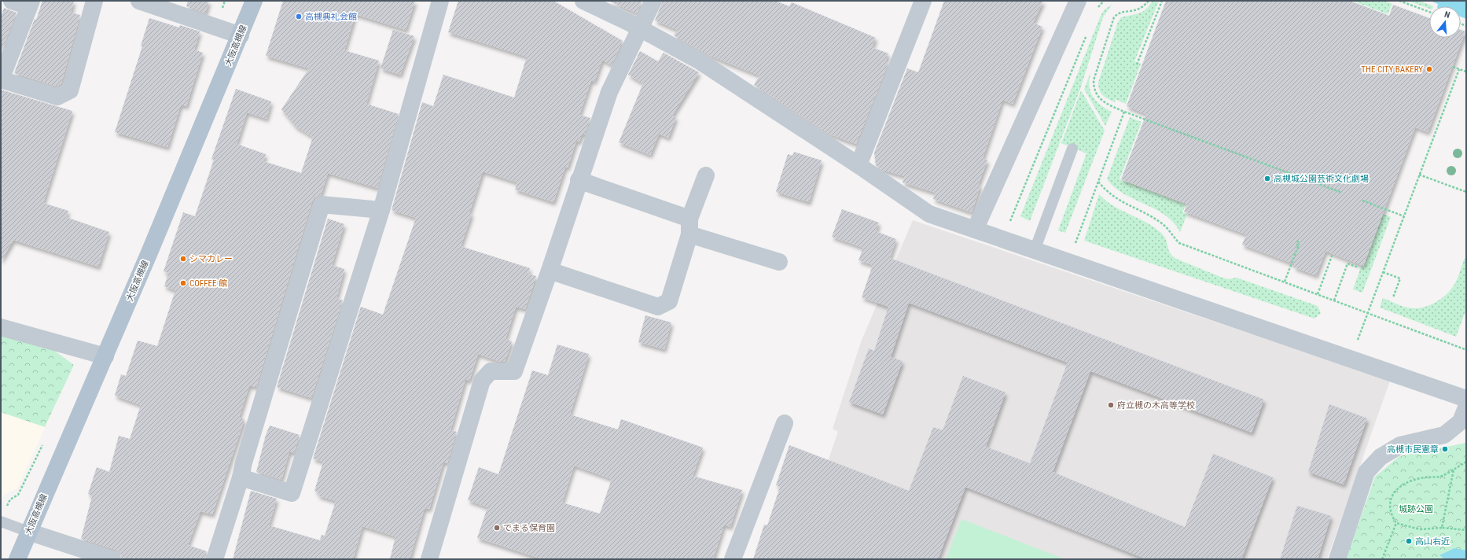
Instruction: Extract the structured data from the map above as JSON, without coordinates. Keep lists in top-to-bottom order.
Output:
{
  "streets": {
    "main road": ["大阪高槻線"]
  },
  "parks": ["城跡公園"],
  "places": [
    "高槻典礼会館",
    "THE CITY BAKERY",
    "高槻城公園芸術文化劇場",
    "シマカレー",
    "COFFEE 館",
    "府立槻の木高等学校",
    "高槻市民憲章",
    "でまる保育園",
    "高山右近"
  ],
  "north": "top"
}
